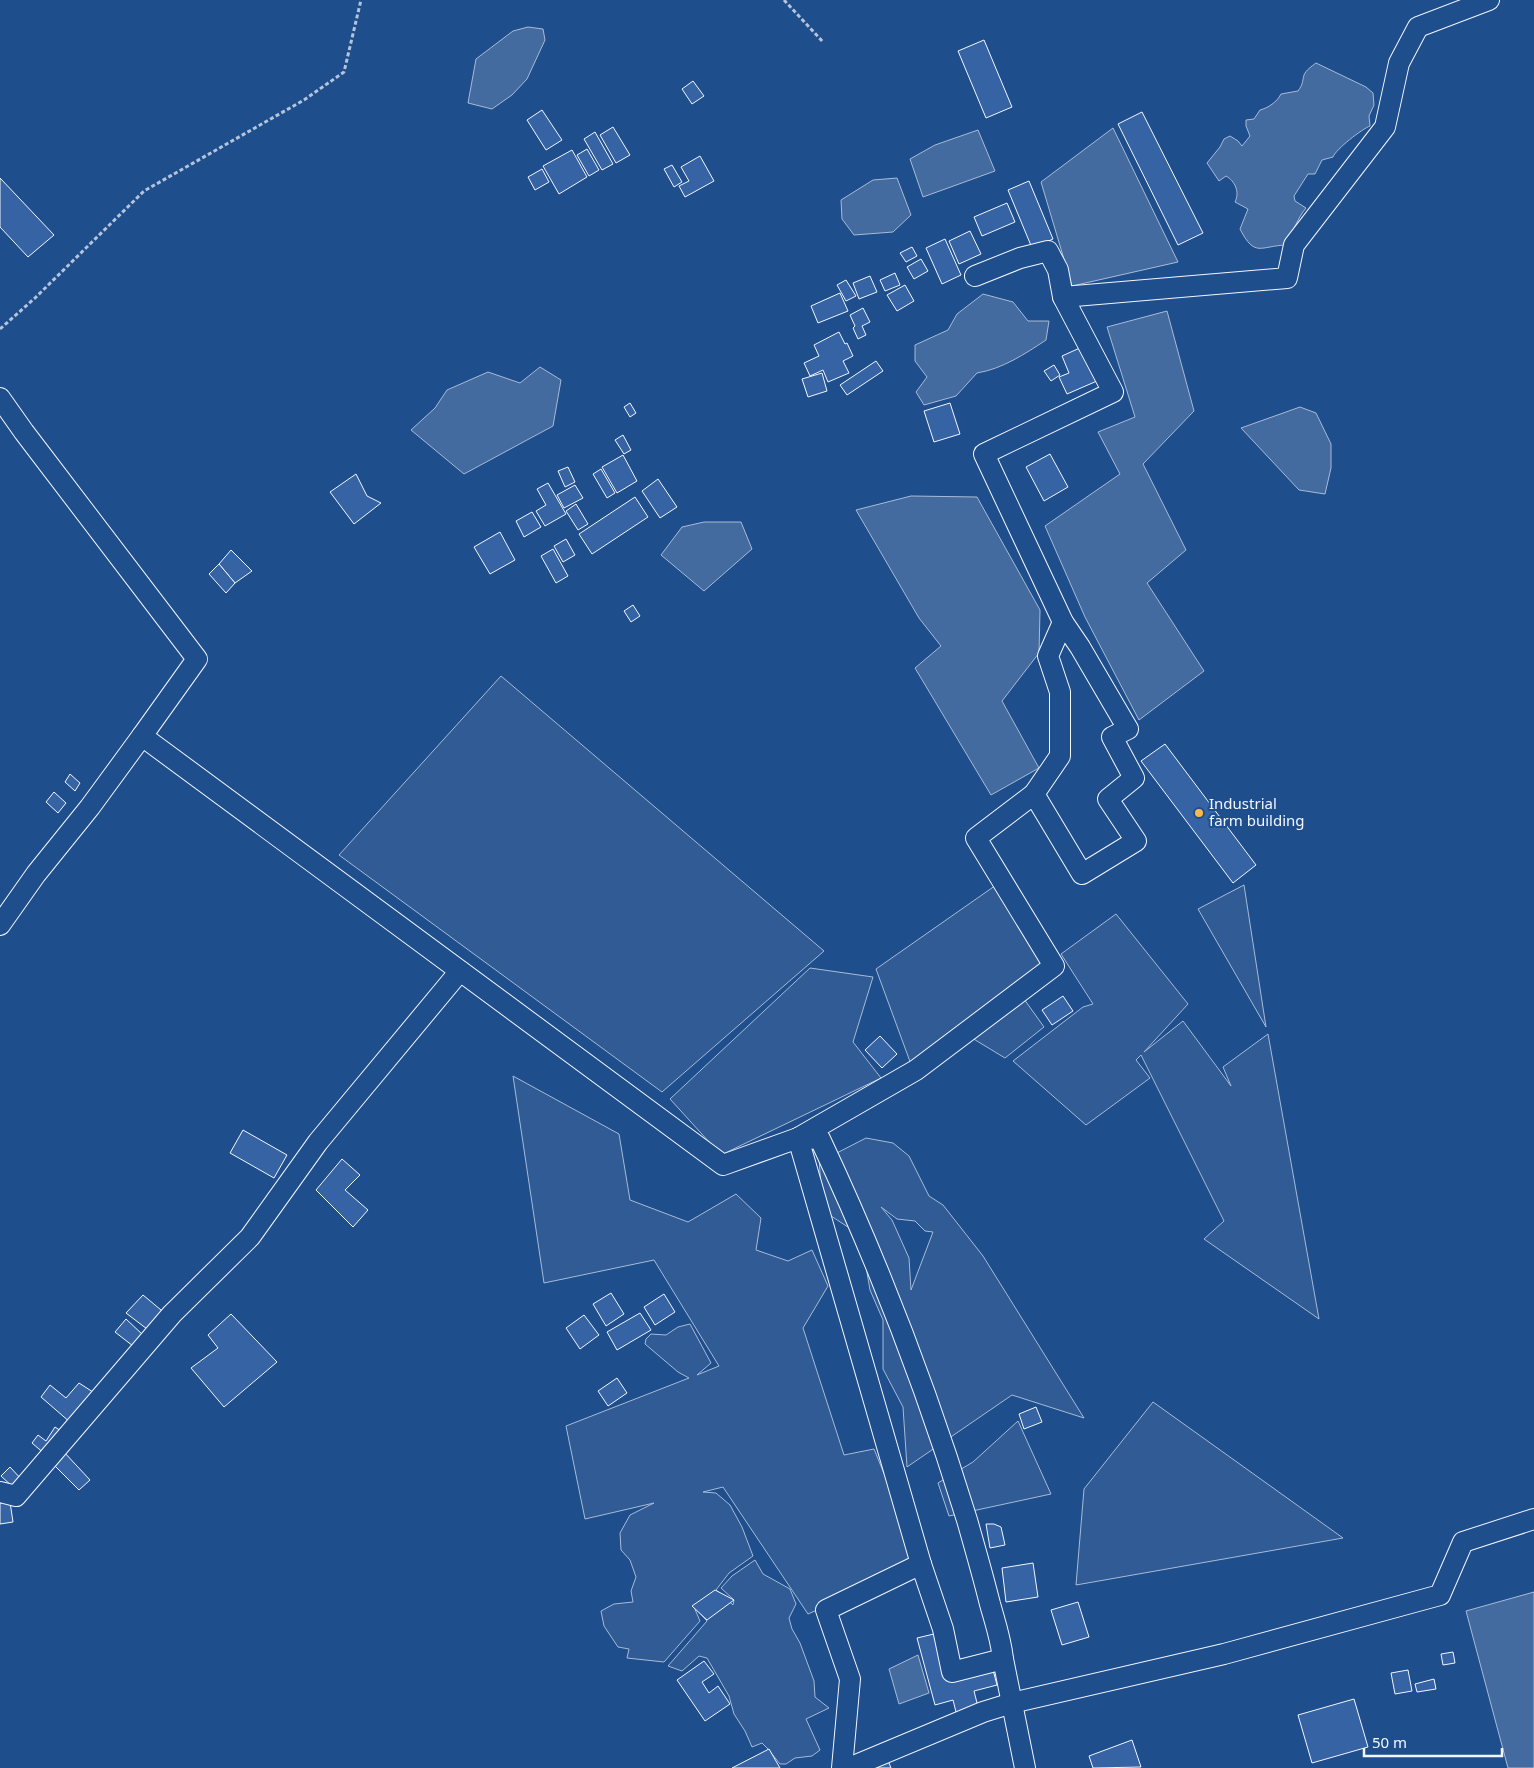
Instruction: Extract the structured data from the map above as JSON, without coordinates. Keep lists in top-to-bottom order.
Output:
{
  "places": ["Industrial farm building"],
  "scale_bar": "50 m"
}
